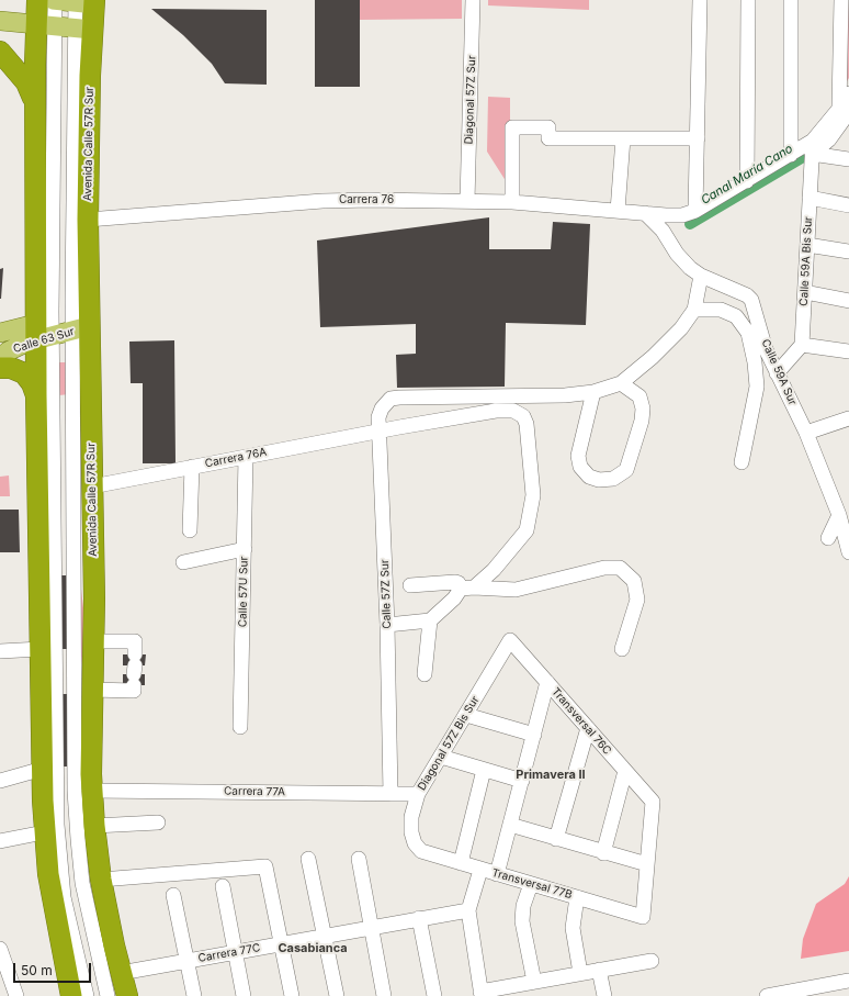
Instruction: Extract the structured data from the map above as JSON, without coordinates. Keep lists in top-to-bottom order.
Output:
{
  "streets": {
    "highway": ["Avenida Calle 57R Sur"],
    "main road": ["Calle 63 Sur"],
    "street": [
      "Diagonal 57Z Sur",
      "Carrera 76",
      "Calle 59A Bis Sur",
      "Calle 59A Sur",
      "Carrera 76A",
      "Calle 57U Sur",
      "Calle 57Z Sur",
      "Transversal 76C",
      "Diagonal 57Z Bis Sur",
      "Carrera 77A",
      "Transversal 77B",
      "Carrera 77C"
    ]
  },
  "crossings": [
    ["Diagonal 57Z Sur", "Carrera 76"],
    ["Avenida Calle 57R Sur", "Carrera 76"],
    ["Avenida Calle 57R Sur", "Calle 63 Sur"],
    ["Avenida Calle 57R Sur", "Carrera 76A"],
    ["Avenida Calle 57R Sur", "Carrera 77A"],
    ["Avenida Calle 57R Sur", "Carrera 77C"],
    ["Carrera 76", "Calle 59A Bis Sur"],
    ["Carrera 76", "Calle 59A Sur"],
    ["Carrera 76A", "Calle 57U Sur"],
    ["Carrera 76A", "Calle 57Z Sur"],
    ["Calle 57Z Sur", "Carrera 77A"],
    ["Transversal 76C", "Diagonal 57Z Bis Sur"],
    ["Transversal 76C", "Transversal 77B"],
    ["Diagonal 57Z Bis Sur", "Carrera 77A"],
    ["Diagonal 57Z Bis Sur", "Transversal 77B"]
  ],
  "districts": ["Primavera II", "Casabianca"],
  "water": ["Canal María Cano"],
  "scale_bar": "50 m"
}
